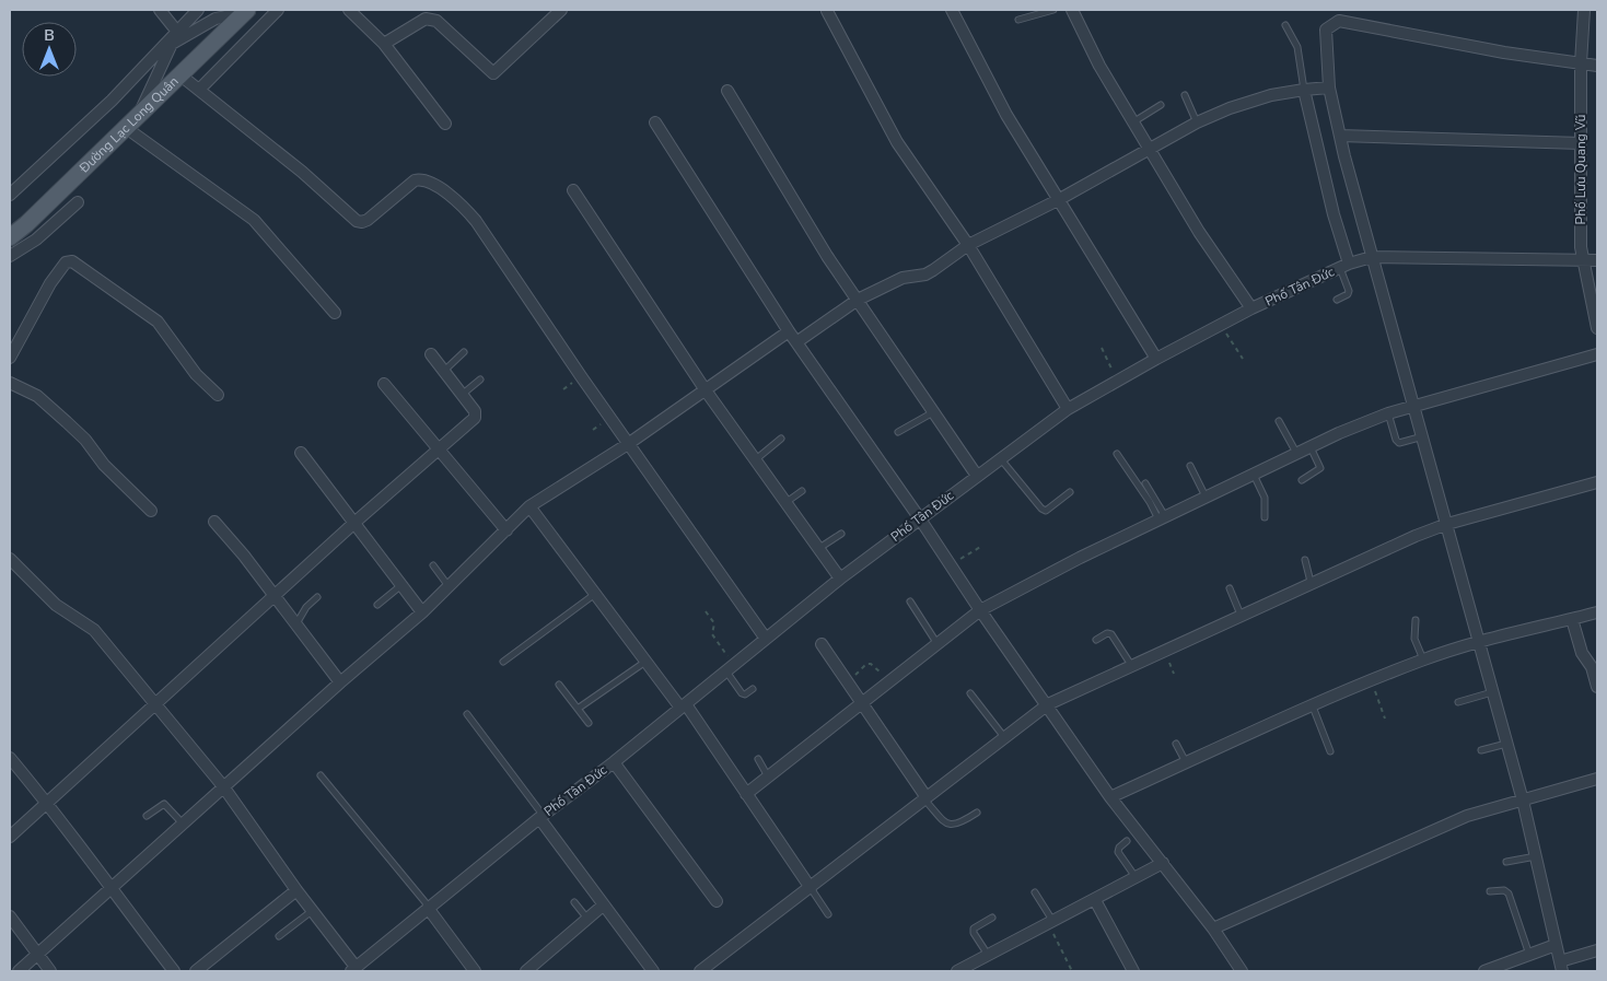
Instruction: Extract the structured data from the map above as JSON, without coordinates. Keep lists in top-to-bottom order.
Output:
{
  "streets": {
    "main road": ["Đường Lạc Long Quân"],
    "street": ["Phố Lưu Quang Vũ", "Phố Tân Đức"]
  },
  "crossings": [
    ["Phố Lưu Quang Vũ", "Phố Tân Đức"]
  ],
  "north": "top"
}
